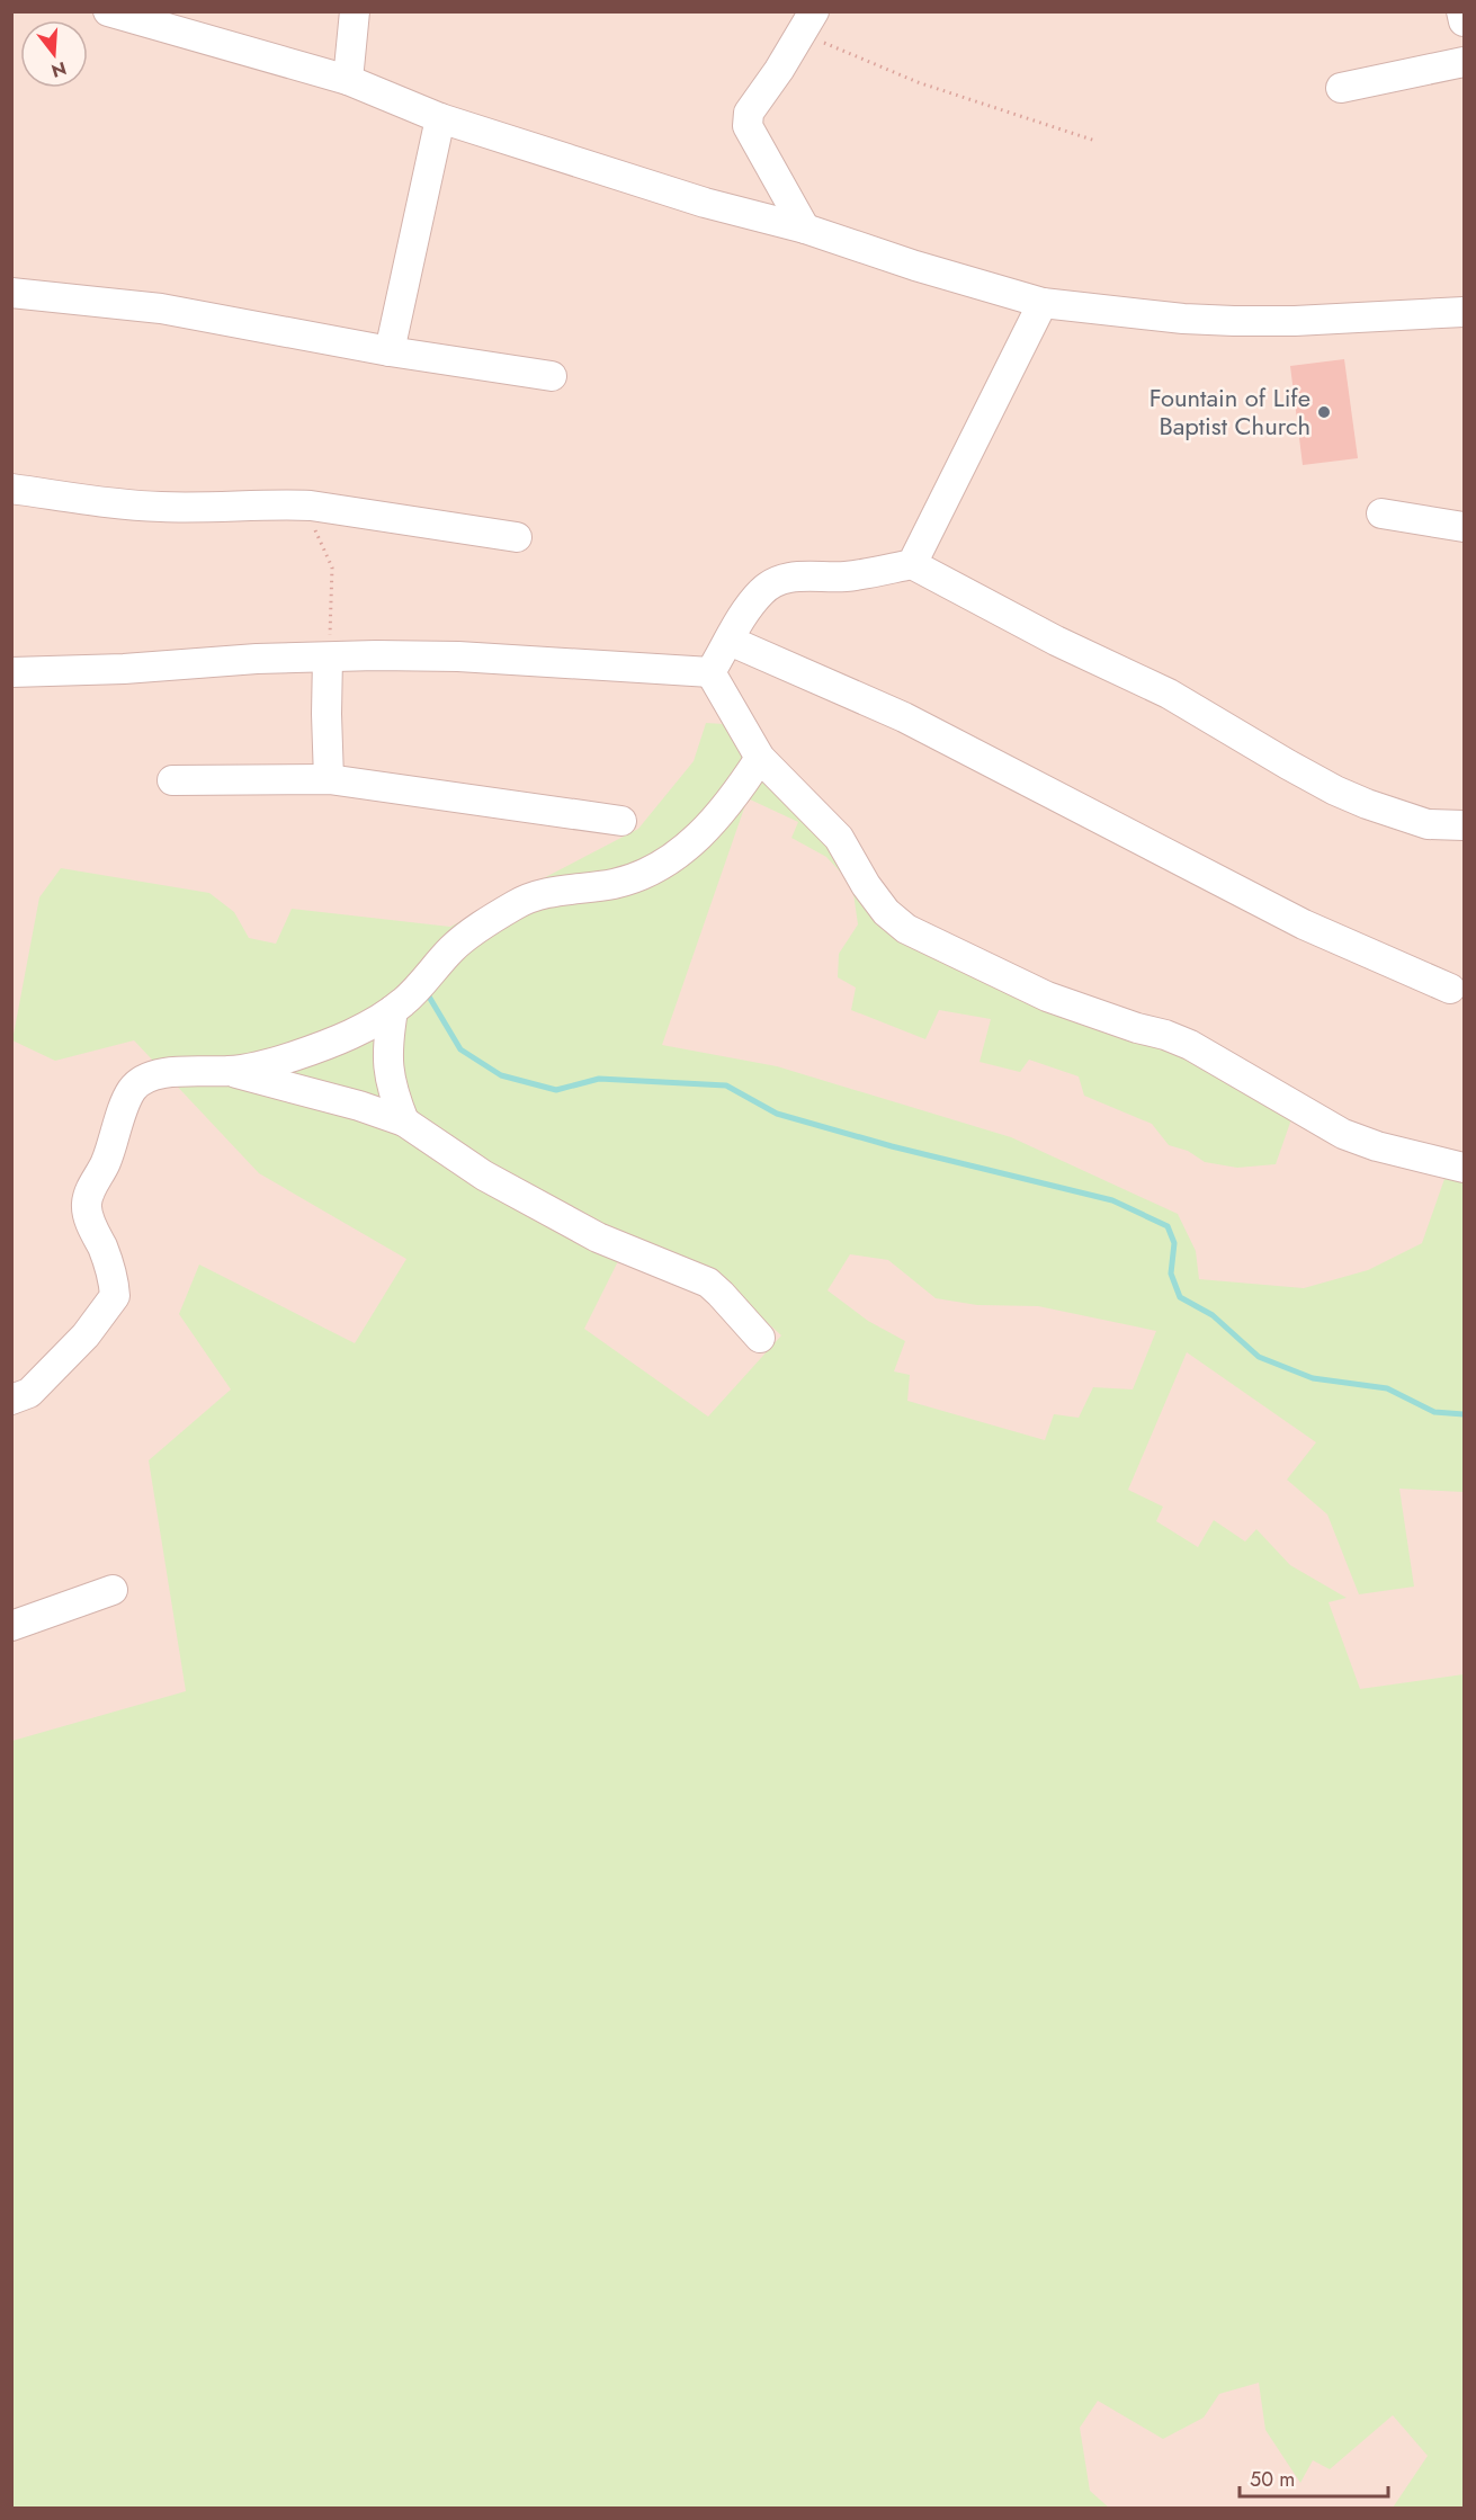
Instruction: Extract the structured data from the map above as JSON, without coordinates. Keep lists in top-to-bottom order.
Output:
{
  "places": ["Fountain of Life Baptist Church"],
  "scale_bar": "50 m",
  "north": "bottom"
}
